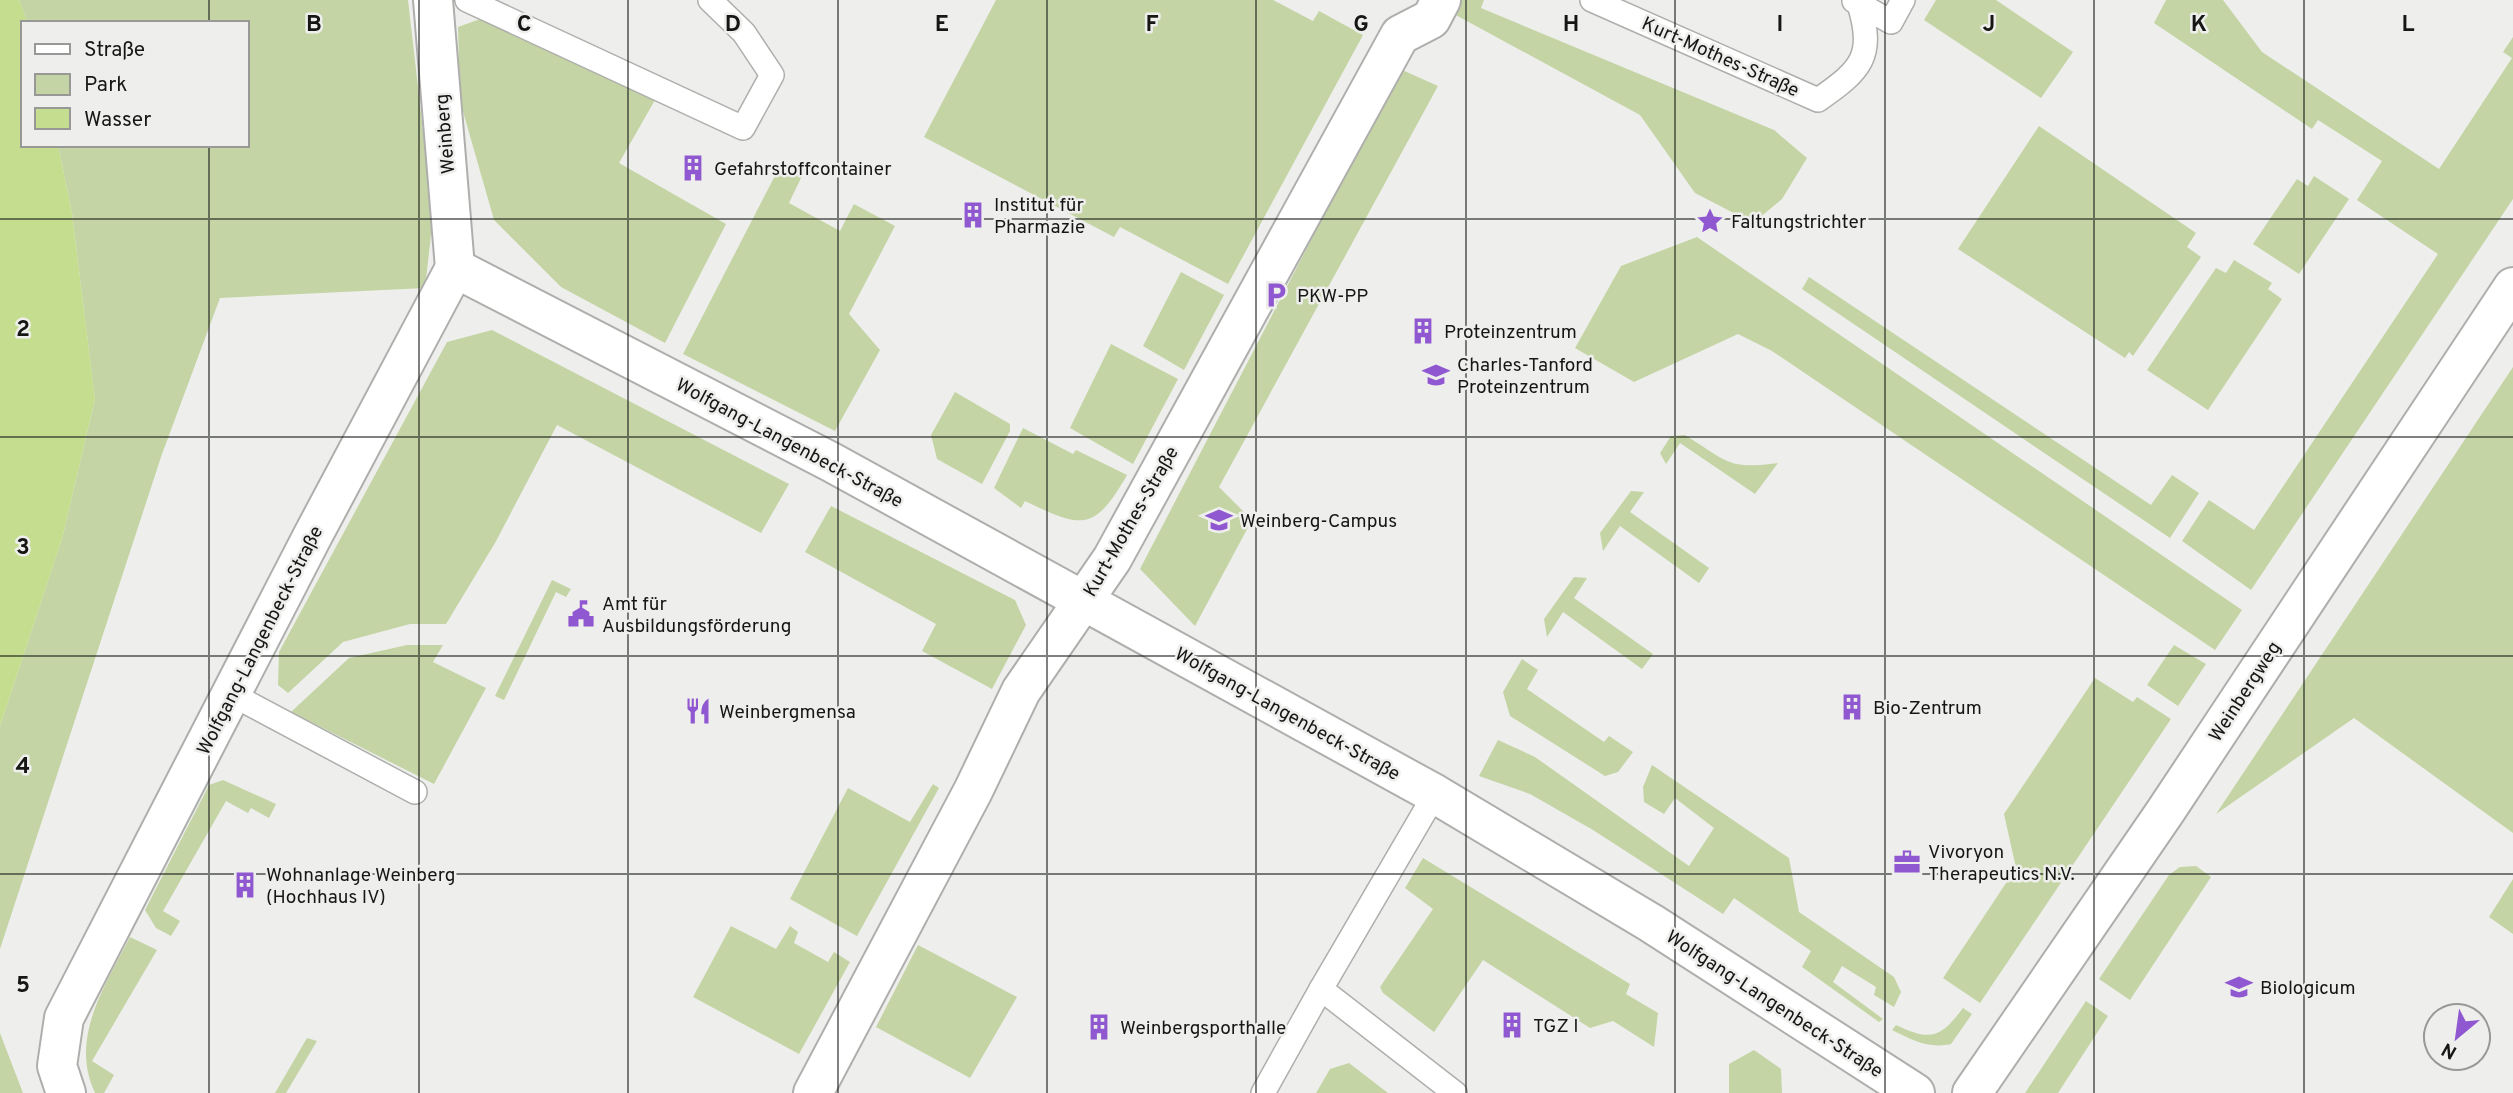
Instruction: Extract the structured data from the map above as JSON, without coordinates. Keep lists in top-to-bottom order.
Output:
{
  "streets": {
    "street": [
      "Kurt-Mothes-Straße",
      "Weinberg",
      "Wolfgang-Langenbeck-Straße",
      "Weinbergweg"
    ]
  },
  "crossings": [
    ["Kurt-Mothes-Straße", "Wolfgang-Langenbeck-Straße"],
    ["Weinberg", "Wolfgang-Langenbeck-Straße"]
  ],
  "places": {
    "building": [
      "Gefahrstoffcontainer",
      "Institut für Pharmazie",
      "Proteinzentrum",
      "Bio-Zentrum",
      "Wohnanlage Weinberg (Hochhaus IV)",
      "TGZ I",
      "Weinbergsporthalle"
    ],
    "place": ["Faltungstrichter"],
    "parking": ["PKW-PP"],
    "school or university": ["Charles-Tanford Proteinzentrum", "Weinberg-Campus", "Biologicum"],
    "public building": ["Amt für Ausbildungsförderung"],
    "restaurant": ["Weinbergmensa"],
    "office": ["Vivoryon Therapeutics N.V."]
  },
  "legend": ["Straße", "Park", "Wasser"],
  "north": "bottom left",
  "grid": {
    "columns": [
      "B",
      "C",
      "D",
      "E",
      "F",
      "G",
      "H",
      "I",
      "J",
      "K",
      "L"
    ],
    "rows": [
      "2",
      "3",
      "4",
      "5"
    ]
  }
}
